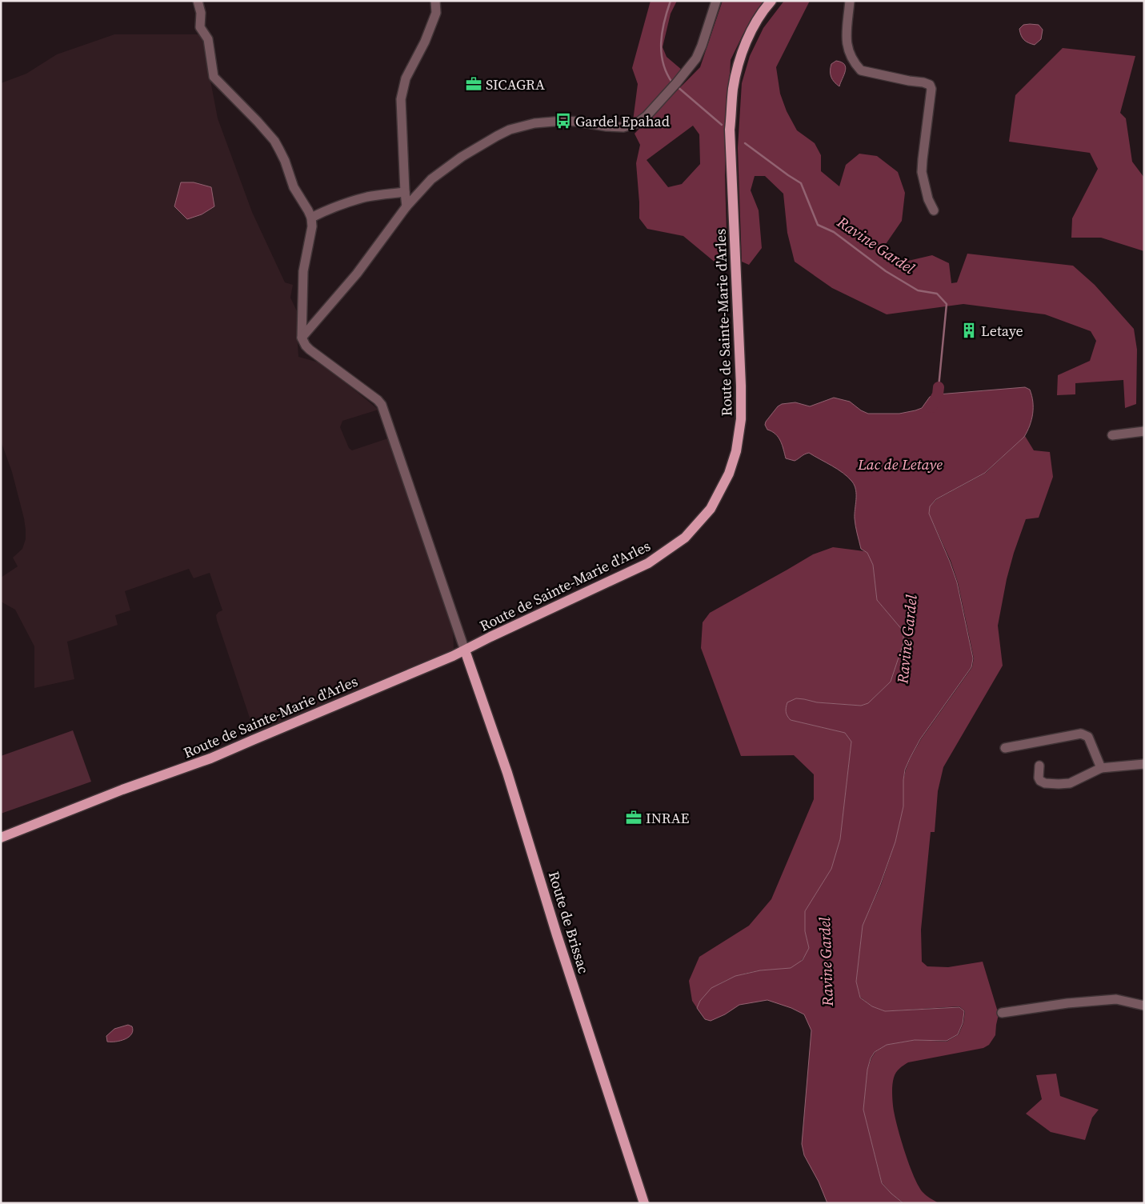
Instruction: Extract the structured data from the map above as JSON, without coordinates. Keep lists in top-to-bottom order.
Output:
{
  "streets": {
    "main road": ["Route de Sainte-Marie d'Arles", "Route de Brissac"]
  },
  "crossings": [
    ["Route de Sainte-Marie d'Arles", "Route de Brissac"]
  ],
  "water": ["Ravine Gardel", "Lac de Letaye"],
  "places": {
    "office": ["SICAGRA", "INRAE"],
    "bus stop": ["Gardel Epahad"],
    "building": ["Letaye"]
  }
}
